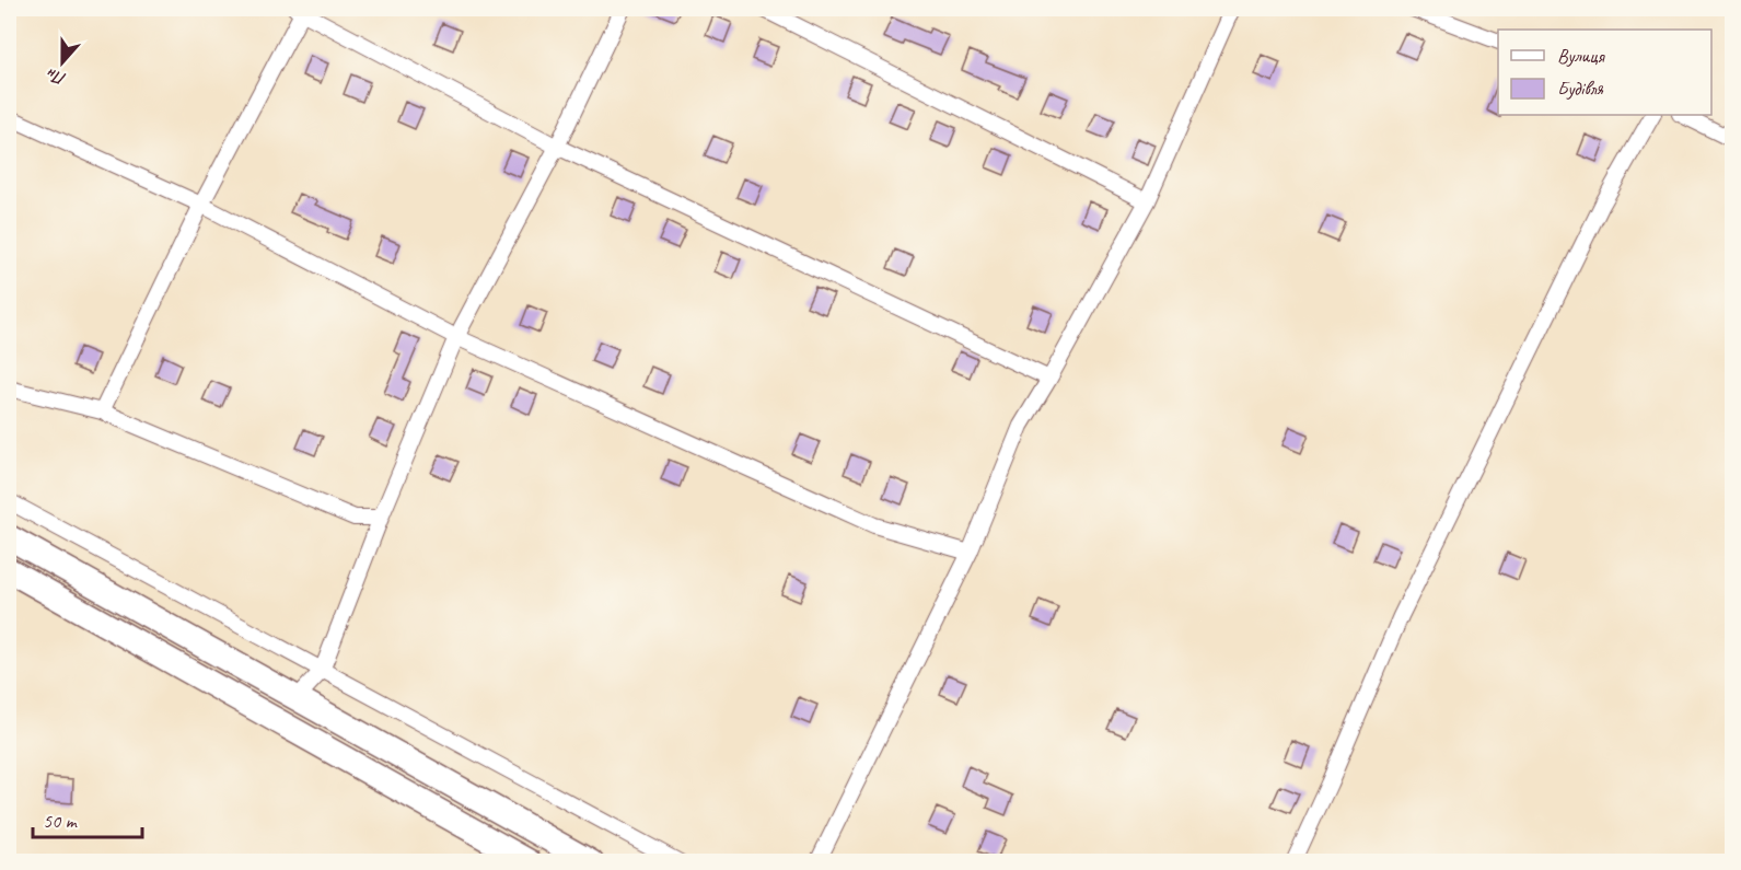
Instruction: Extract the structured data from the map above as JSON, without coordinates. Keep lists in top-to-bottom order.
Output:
{
  "legend": ["Вулиця", "Будівля"],
  "scale_bar": "50 m",
  "north": "bottom"
}
